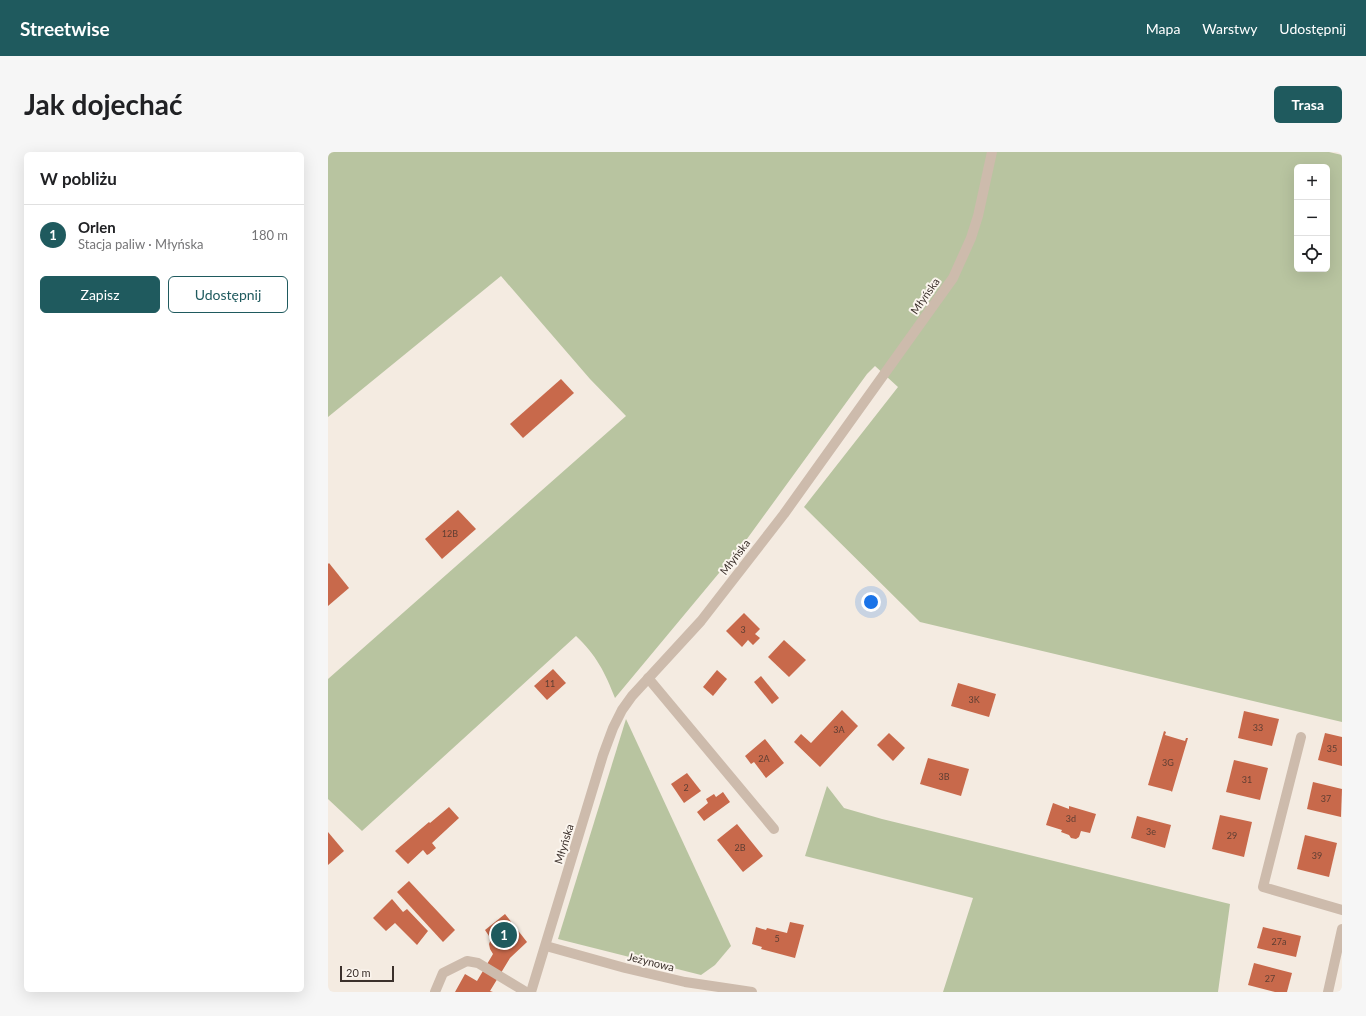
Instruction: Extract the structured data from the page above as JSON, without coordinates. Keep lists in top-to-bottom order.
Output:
{
  "streets": {
    "street": ["Młyńska", "Jeżynowa"]
  },
  "crossings": [
    ["Młyńska", "Jeżynowa"]
  ],
  "house_numbers": [
    "12B",
    "3",
    "11",
    "3K",
    "33",
    "3A",
    "35",
    "2A",
    "3G",
    "3B",
    "31",
    "2",
    "37",
    "3d",
    "3e",
    "29",
    "2B",
    "39",
    "5",
    "27a",
    "27"
  ],
  "scale_bar": "20 m",
  "page": {
    "header": "Streetwise",
    "nav": ["Mapa", "Warstwy", "Udostępnij"],
    "buttons": [
      "Trasa",
      ["Zapisz", "Udostępnij"]
    ],
    "title": "Jak dojechać",
    "heading": "W pobliżu",
    "map_buttons": ["+", "−"],
    "list": [
      {
        "mark": "1",
        "name": "Orlen",
        "note": "Stacja paliw · Młyńska",
        "value": "180 m"
      }
    ],
    "pins": "1",
    "scale": "20 m"
  }
}
